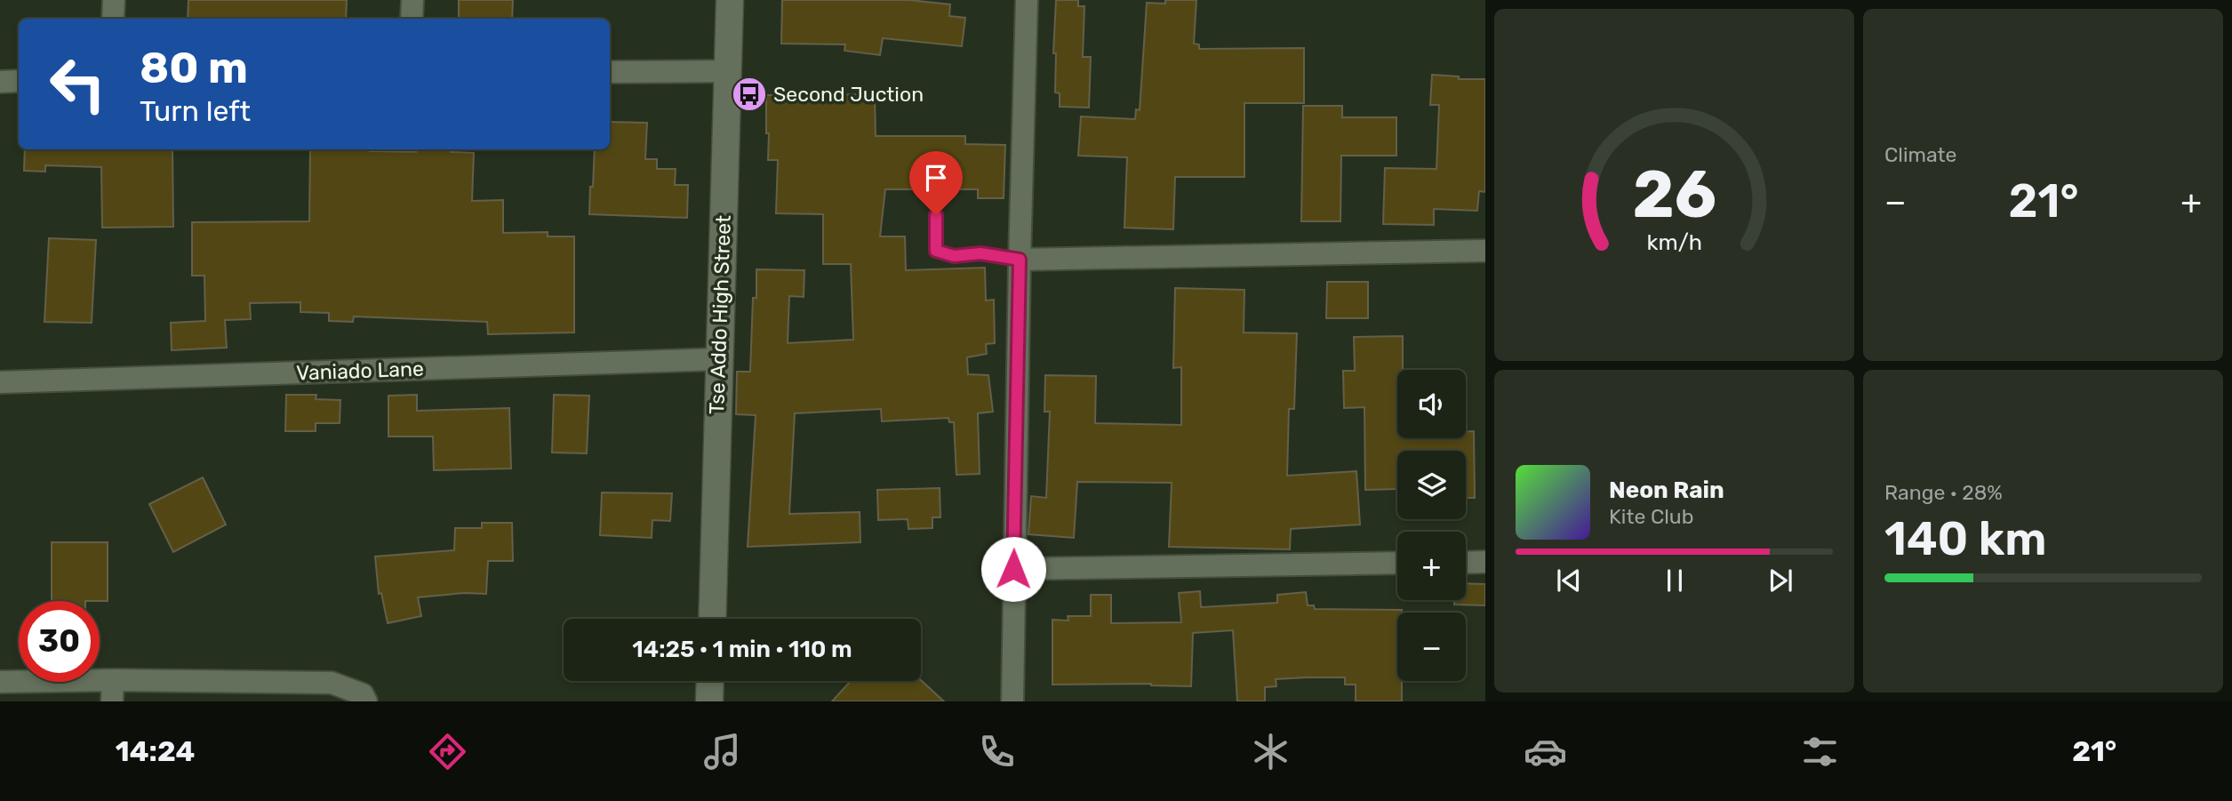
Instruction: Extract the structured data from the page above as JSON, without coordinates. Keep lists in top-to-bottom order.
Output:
{
  "streets": {
    "street": ["Tse Addo High Street", "Vaniado Lane"]
  },
  "crossings": [
    ["Tse Addo High Street", "Vaniado Lane"]
  ],
  "places": {
    "bus stop": ["Second Juction"]
  },
  "page": {
    "tile": [
      "Climate",
      ["Range · 28%", "140 km"]
    ],
    "turn": ["80 m", "Turn left"],
    "heat": ["−", "21°", "+"],
    "map_buttons": ["+", "−"],
    "song": ["Neon Rain", "Kite Club"],
    "limit": "30",
    "trip": "14:25 · 1 min · 110 m",
    "tabs": ["14:24", "21°"],
    "gauge": ["26", "km/h"]
  }
}
